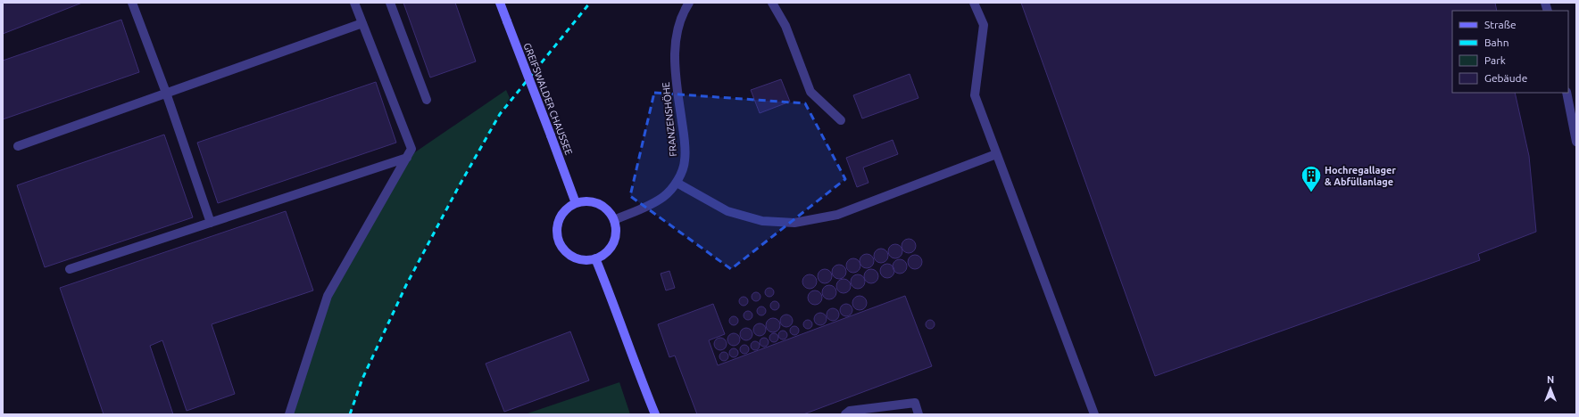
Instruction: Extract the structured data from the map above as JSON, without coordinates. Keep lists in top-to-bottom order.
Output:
{
  "streets": {
    "main road": ["GREIFSWALDER CHAUSSEE"],
    "street": ["FRANZENSHÖHE"]
  },
  "crossings": [
    ["GREIFSWALDER CHAUSSEE", "FRANZENSHÖHE"]
  ],
  "places": {
    "building": ["Hochregallager & Abfüllanlage"]
  },
  "legend": [
    "Straße",
    "Bahn",
    "Park",
    "Gebäude"
  ],
  "north": "top"
}
